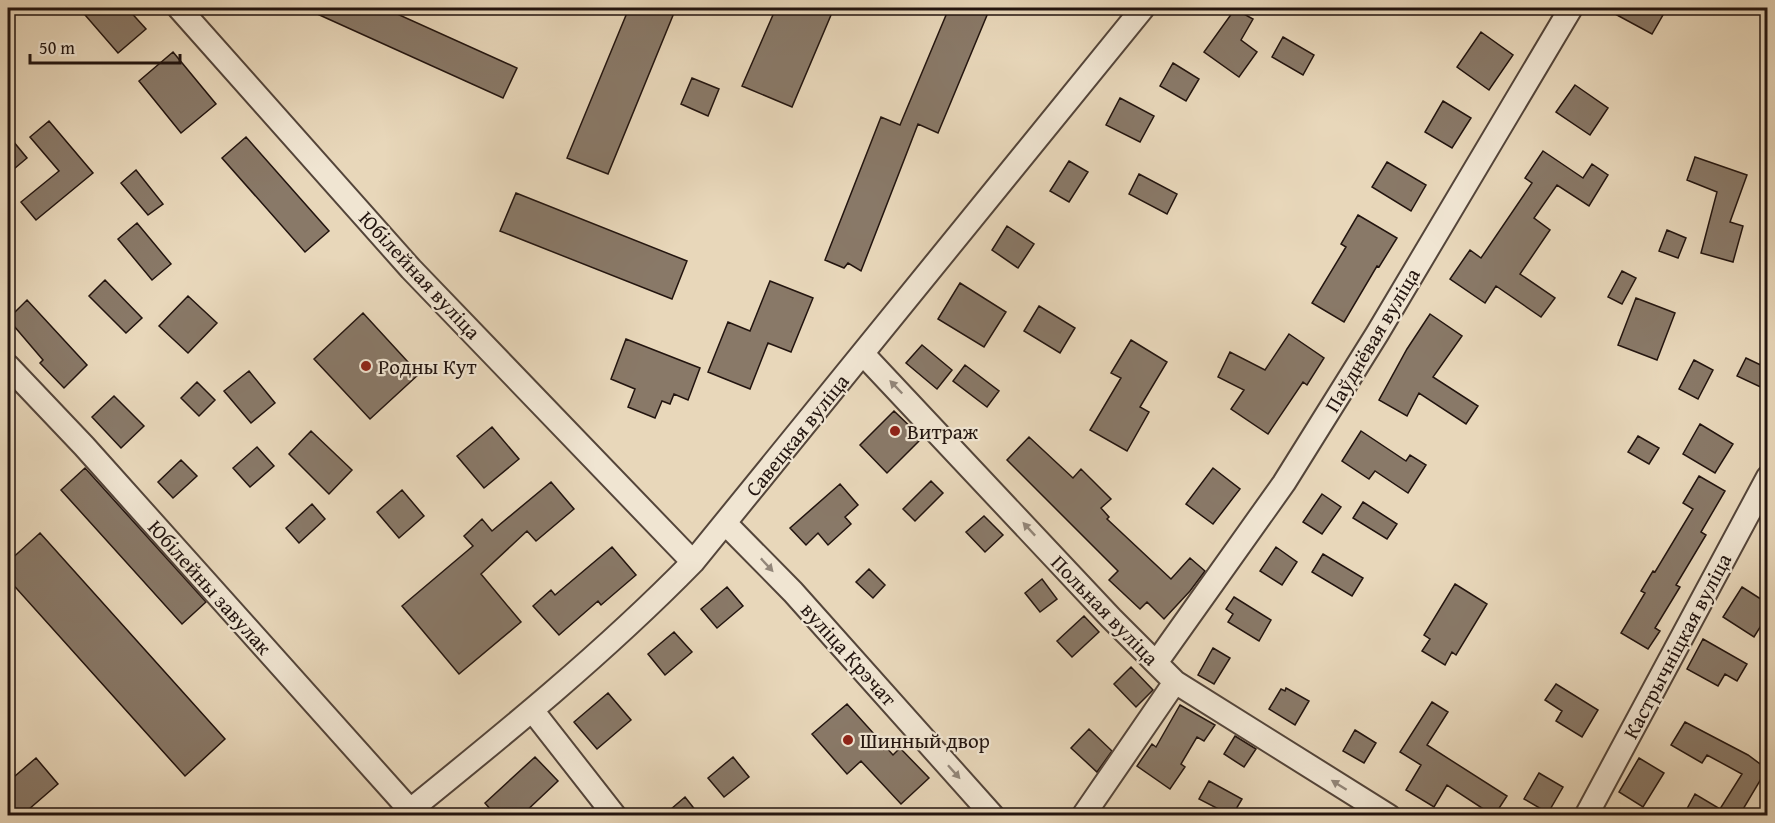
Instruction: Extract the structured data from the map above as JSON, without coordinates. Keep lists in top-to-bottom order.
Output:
{
  "streets": {
    "street": [
      "Юбілейная вуліца",
      "Паўднёвая вуліца",
      "Савецкая вуліца",
      "Юбілейны завулак",
      "Польная вуліца",
      "Кастрычніцкая вуліца",
      "вуліца Крэчат"
    ]
  },
  "crossings": [
    ["Юбілейная вуліца", "Савецкая вуліца"],
    ["Паўднёвая вуліца", "Польная вуліца"],
    ["Савецкая вуліца", "Юбілейны завулак"],
    ["Савецкая вуліца", "Польная вуліца"],
    ["Савецкая вуліца", "вуліца Крэчат"]
  ],
  "one_way": ["Польная вуліца", "вуліца Крэчат"],
  "places": ["Родны Кут", "Витраж", "Шинный двор"],
  "scale_bar": "50 m"
}
